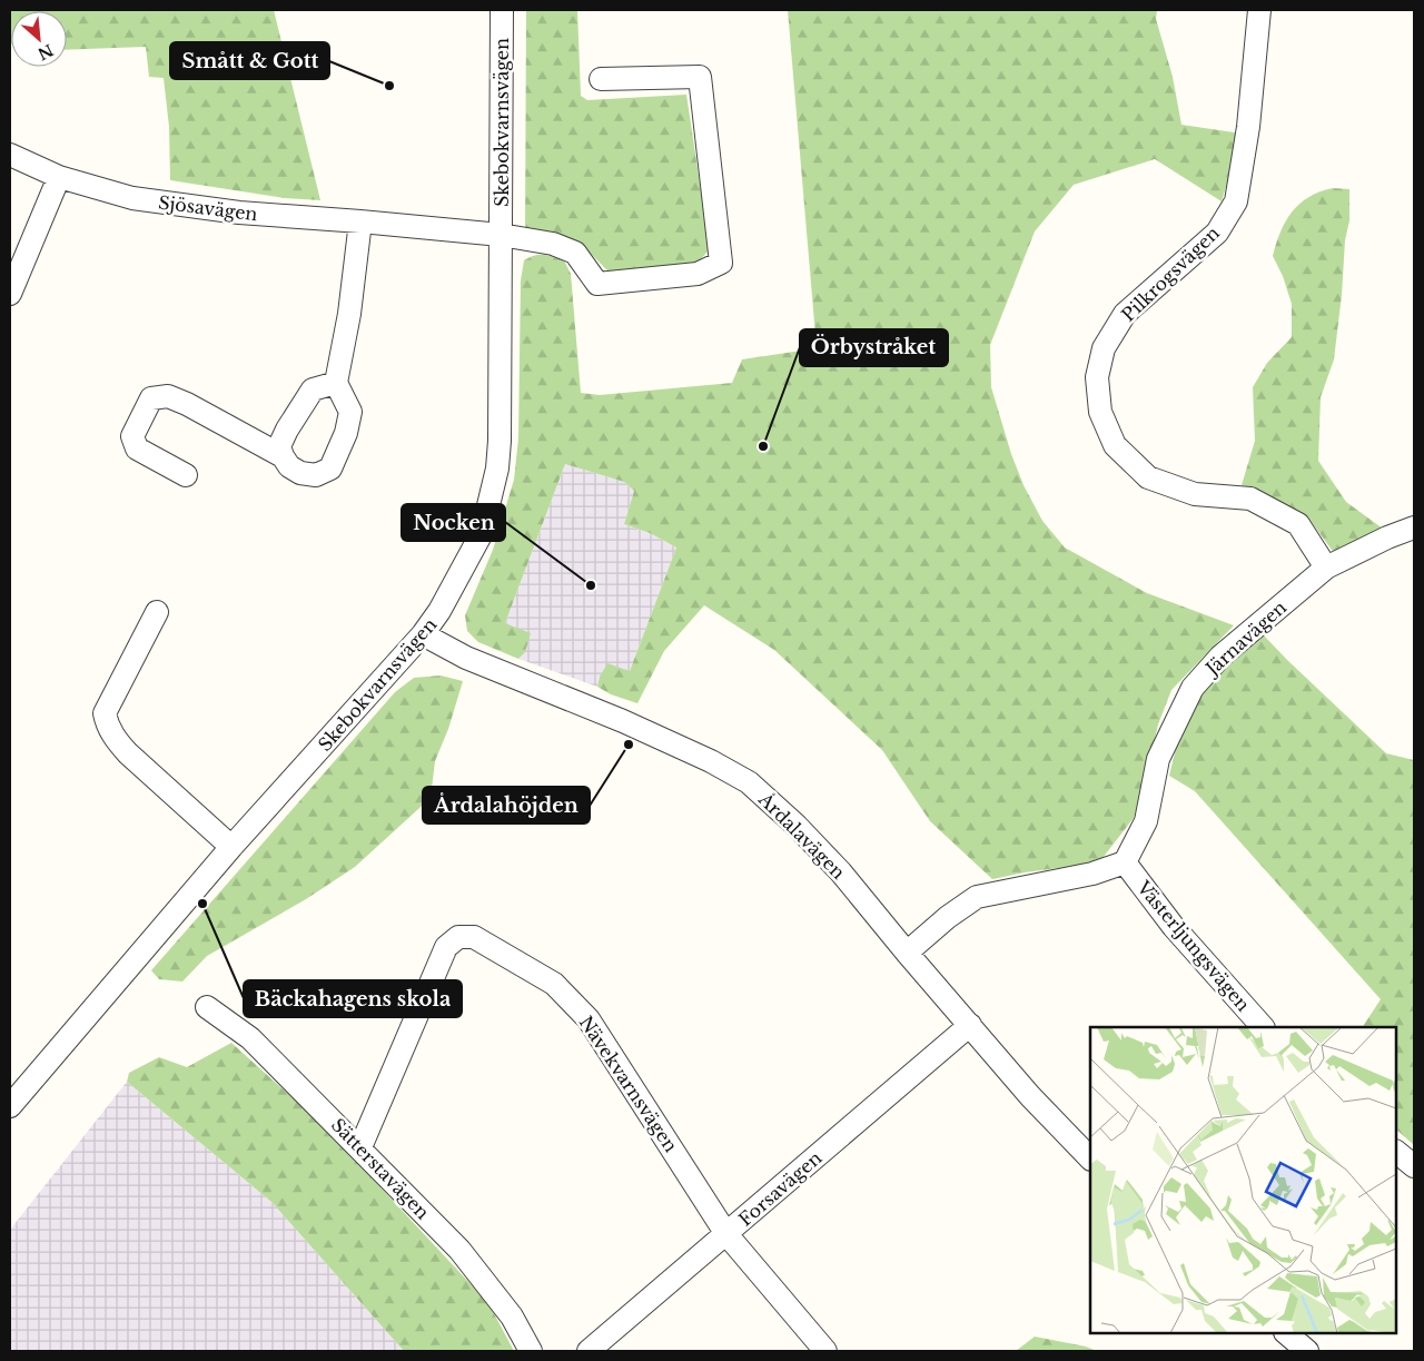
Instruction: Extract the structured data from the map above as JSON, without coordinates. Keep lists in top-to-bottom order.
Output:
{
  "streets": {
    "street": [
      "Skebokvarnsvägen",
      "Sjösavägen",
      "Pilkrogsvägen",
      "Järnavägen",
      "Årdalavägen",
      "Västerljungsvägen",
      "Nävekvarnsvägen",
      "Sätterstavägen",
      "Forsavägen"
    ]
  },
  "crossings": [
    ["Skebokvarnsvägen", "Sjösavägen"],
    ["Skebokvarnsvägen", "Årdalavägen"],
    ["Pilkrogsvägen", "Järnavägen"],
    ["Järnavägen", "Västerljungsvägen"],
    ["Årdalavägen", "Forsavägen"],
    ["Nävekvarnsvägen", "Sätterstavägen"],
    ["Nävekvarnsvägen", "Forsavägen"]
  ],
  "places": [
    "Smått & Gott",
    "Örbystråket",
    "Nocken",
    "Årdalahöjden",
    "Bäckahagens skola"
  ],
  "north": "bottom right"
}
